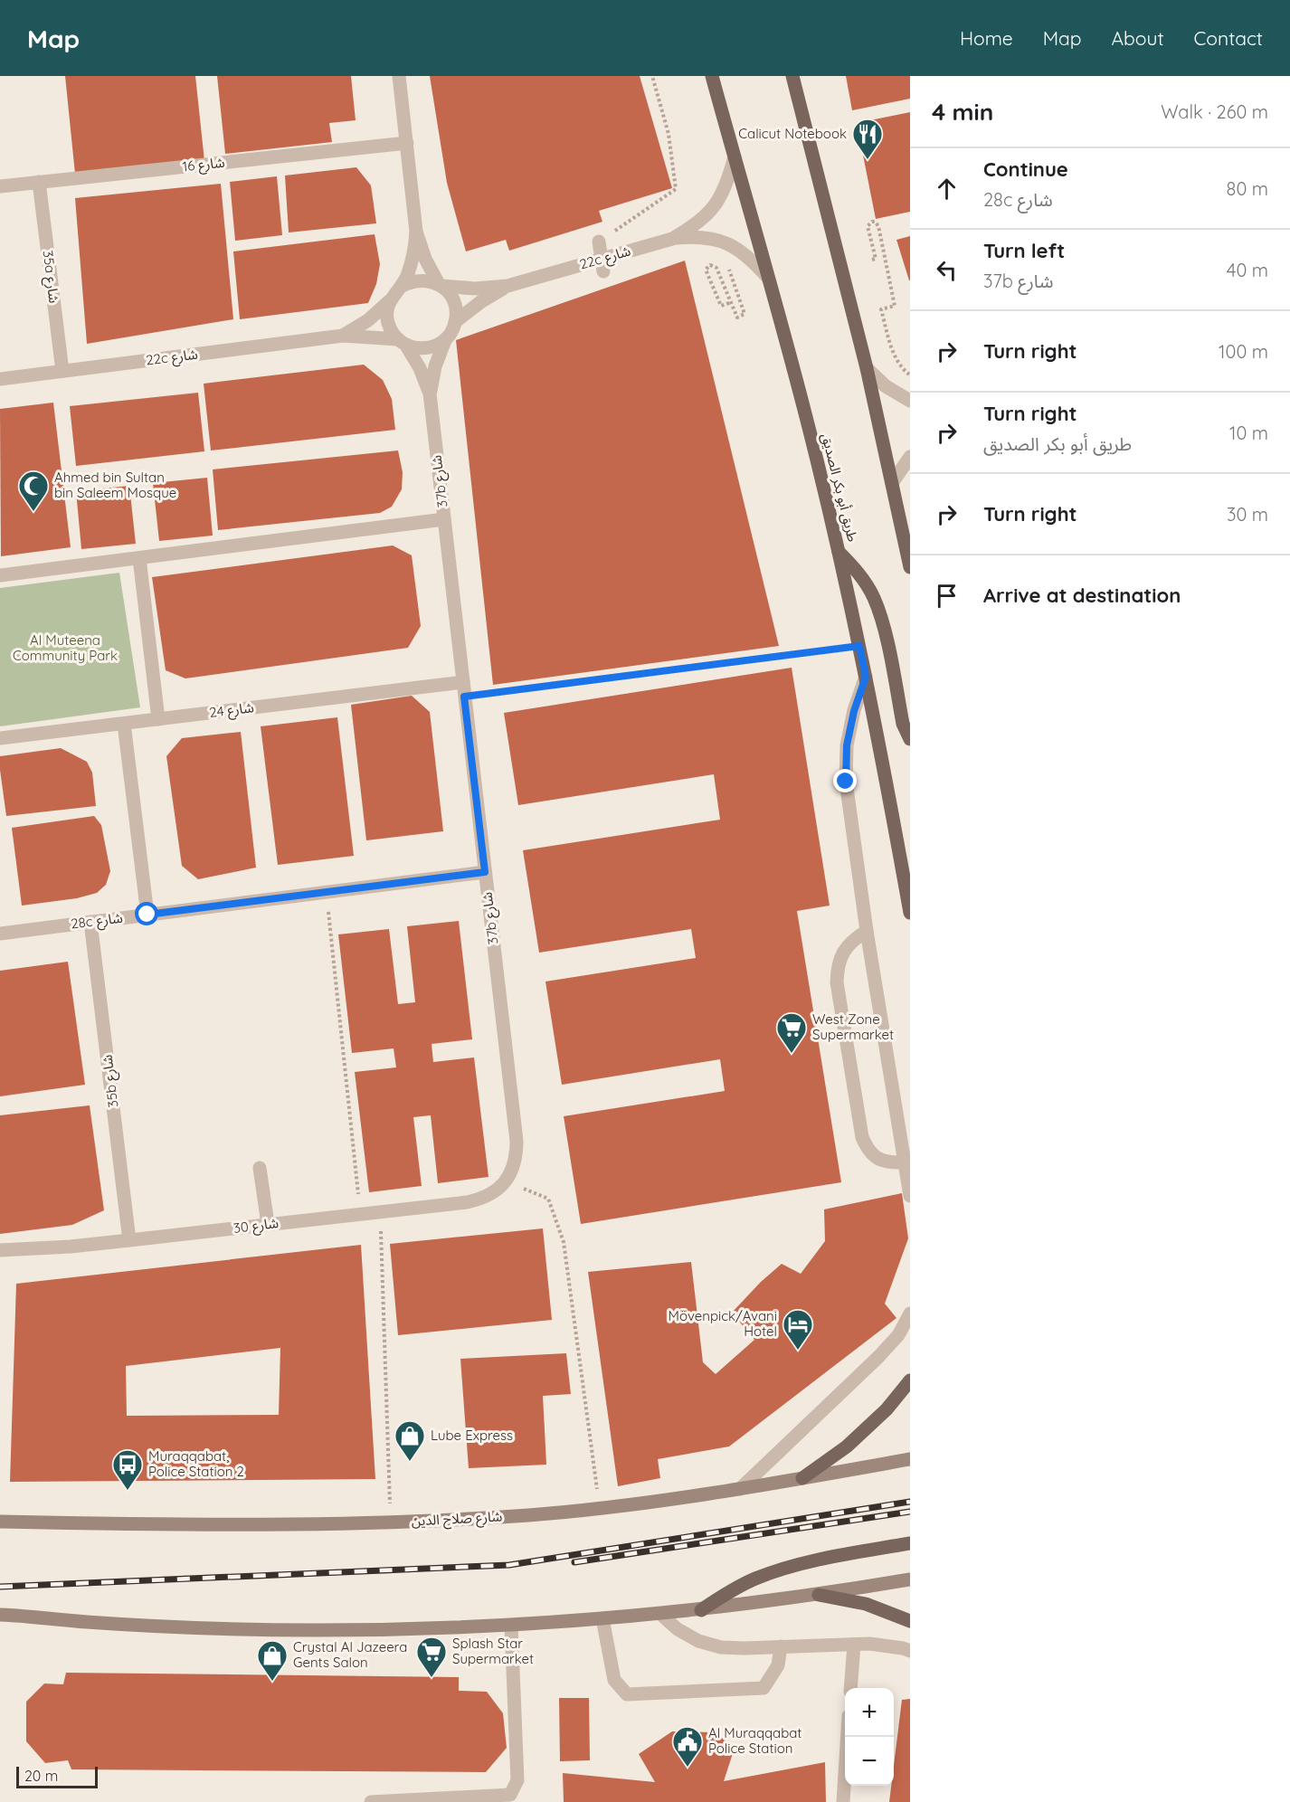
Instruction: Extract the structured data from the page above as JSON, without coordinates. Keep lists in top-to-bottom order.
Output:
{
  "streets": {
    "main road": ["طريق أبو بكر الصديق", "شارع صلاح الدين"],
    "street": [
      "شارع 16",
      "22c شارع",
      "35a شارع",
      "37b شارع",
      "شارع 24",
      "28c شارع",
      "35b شارع",
      "شارع 30"
    ]
  },
  "crossings": [
    ["شارع 16", "35a شارع"],
    ["22c شارع", "35a شارع"],
    ["22c شارع", "37b شارع"],
    ["22c شارع", "طريق أبو بكر الصديق"],
    ["37b شارع", "شارع 24"],
    ["37b شارع", "28c شارع"],
    ["37b شارع", "شارع 30"],
    ["28c شارع", "35b شارع"],
    ["35b شارع", "شارع 30"]
  ],
  "parks": ["Al Muteena Community Park"],
  "places": {
    "restaurant": ["Calicut Notebook"],
    "mosque": ["Ahmed bin Sultan bin Saleem Mosque"],
    "supermarket": ["West Zone Supermarket", "Splash Star Supermarket"],
    "hotel": ["Mövenpick/Avani Hotel"],
    "shop": ["Lube Express", "Crystal Al Jazeera Gents Salon"],
    "bus stop": ["Muraqqabat, Police Station 2"],
    "public building": ["Al Muraqqabat Police Station"]
  },
  "scale_bar": "20 m",
  "page": {
    "header": "Map",
    "nav": [
      "Home",
      "Map",
      "About",
      "Contact"
    ],
    "heading": ["4 min", "Walk · 260 m"],
    "list": [
      ["Continue", "28c شارع", "80 m"],
      ["Turn left", "37b شارع", "40 m"],
      ["Turn right", "100 m"],
      ["Turn right", "طريق أبو بكر الصديق", "10 m"],
      ["Turn right", "30 m"],
      "Arrive at destination"
    ],
    "map_buttons": ["+", "−"],
    "scale": "20 m"
  }
}
